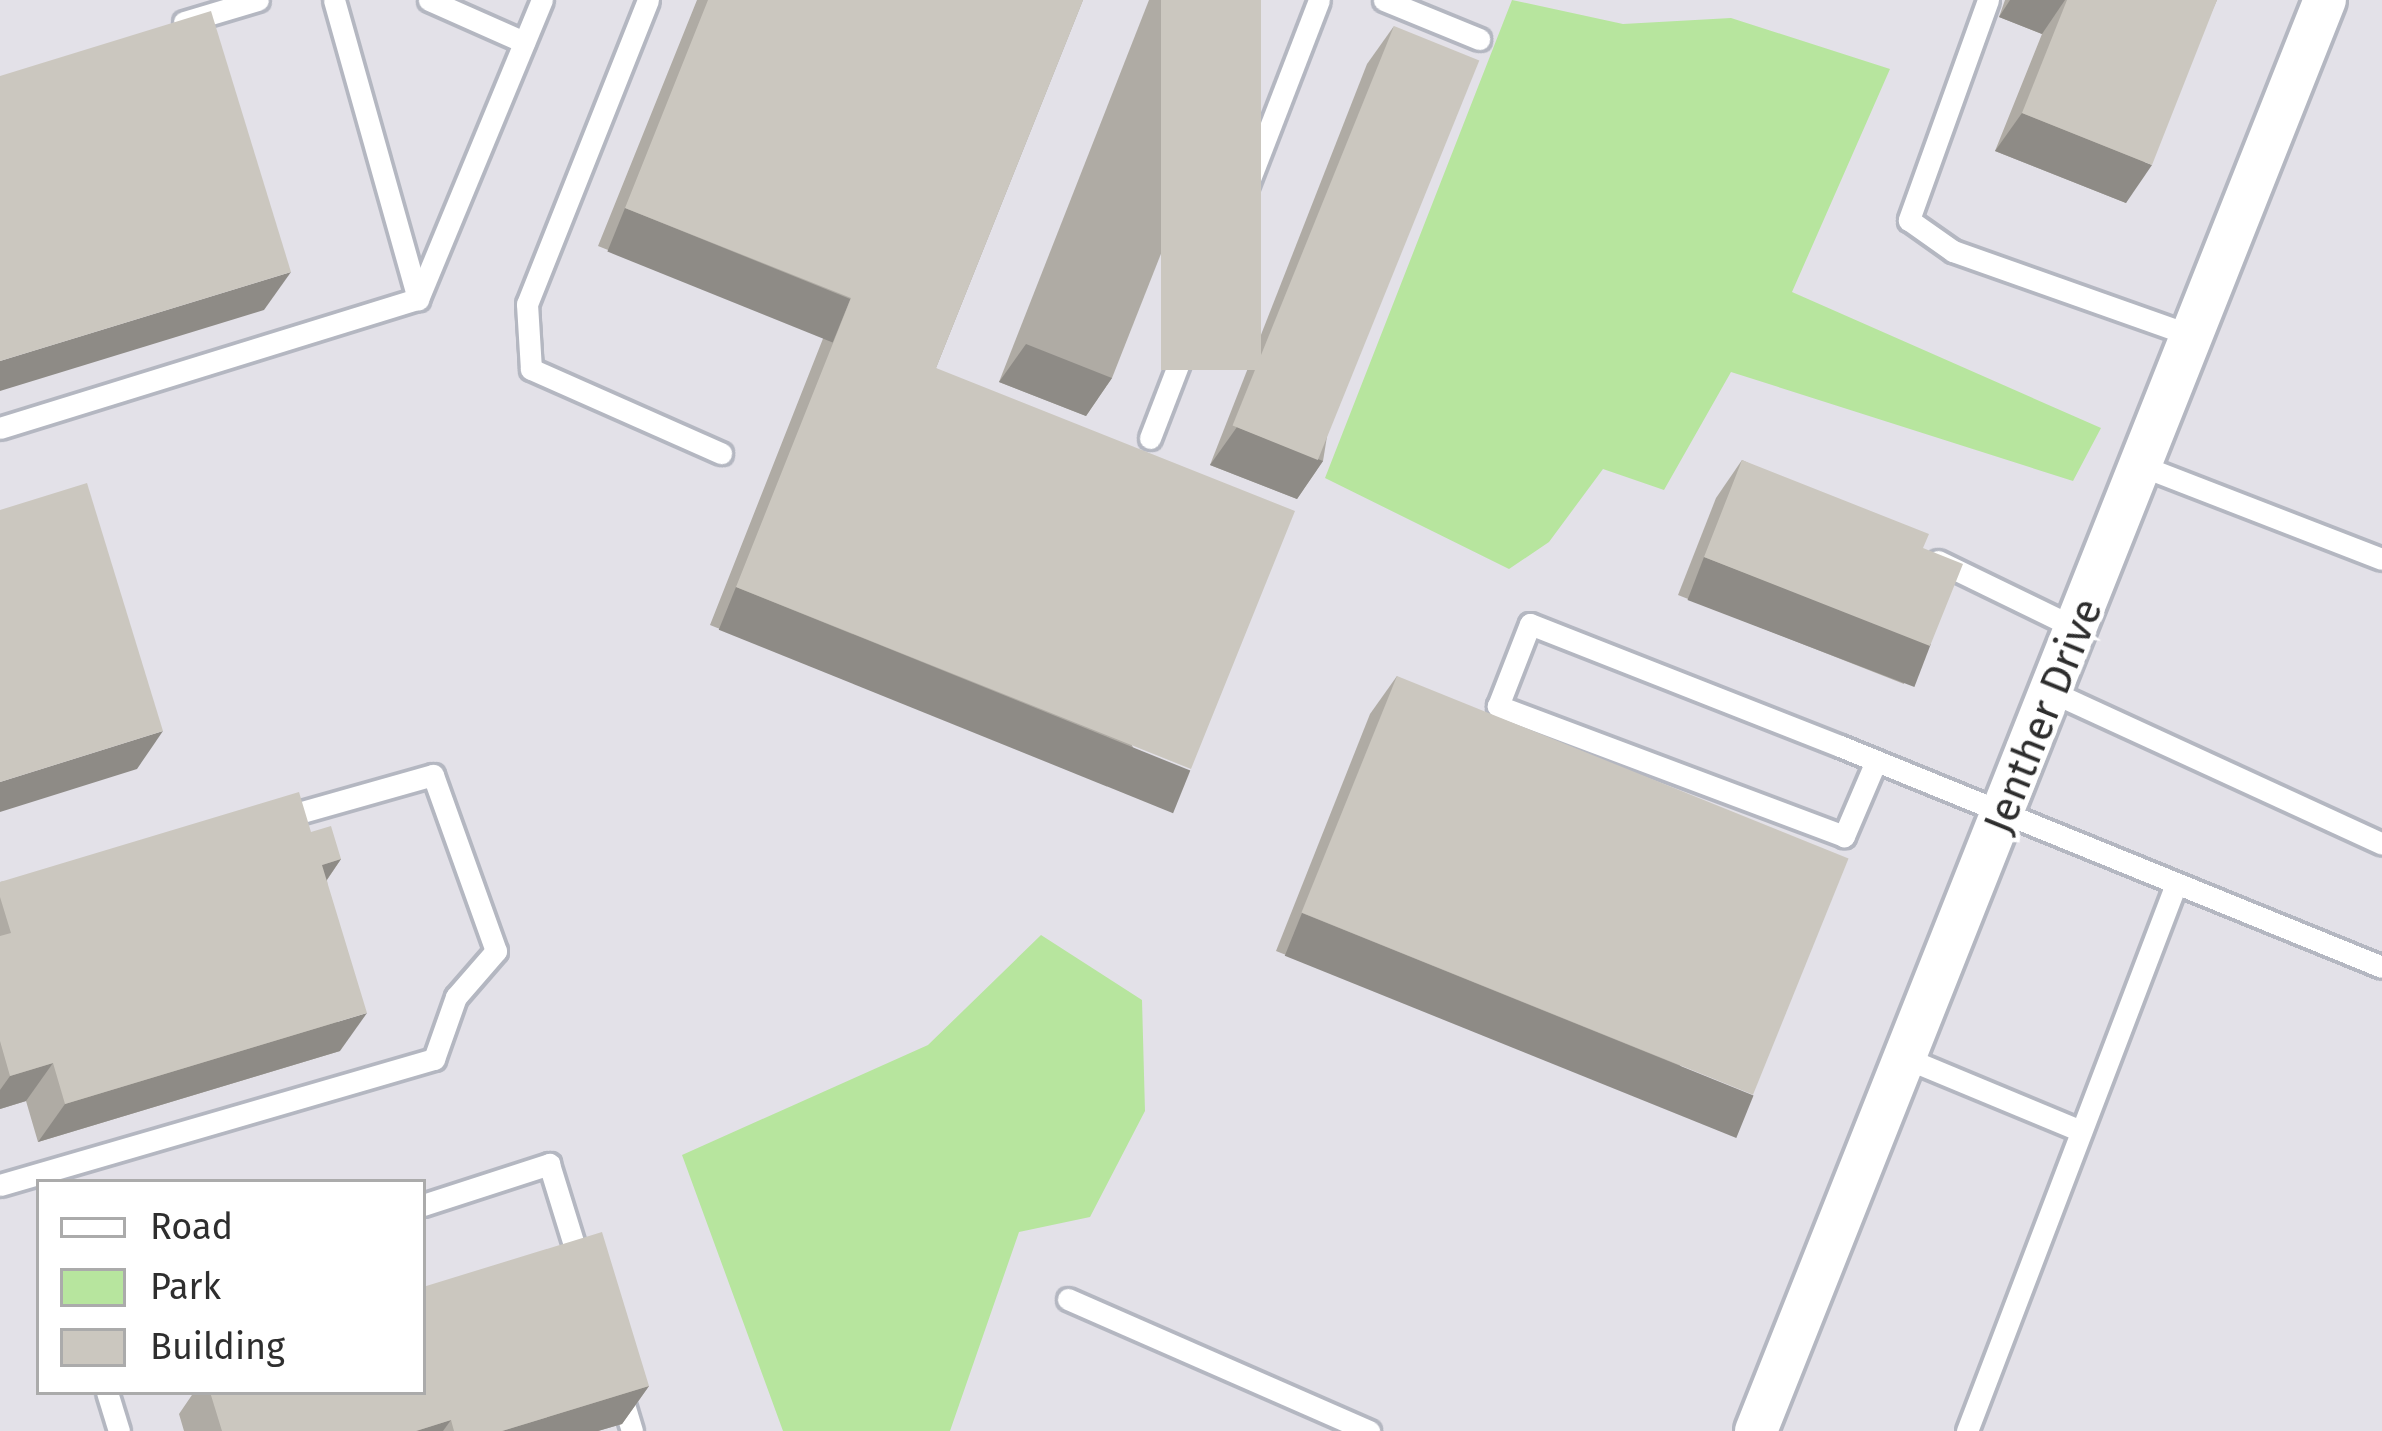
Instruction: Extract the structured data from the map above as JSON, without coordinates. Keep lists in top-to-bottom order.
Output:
{
  "streets": {
    "street": ["Jenther Drive"]
  },
  "legend": ["Road", "Park", "Building"]
}
